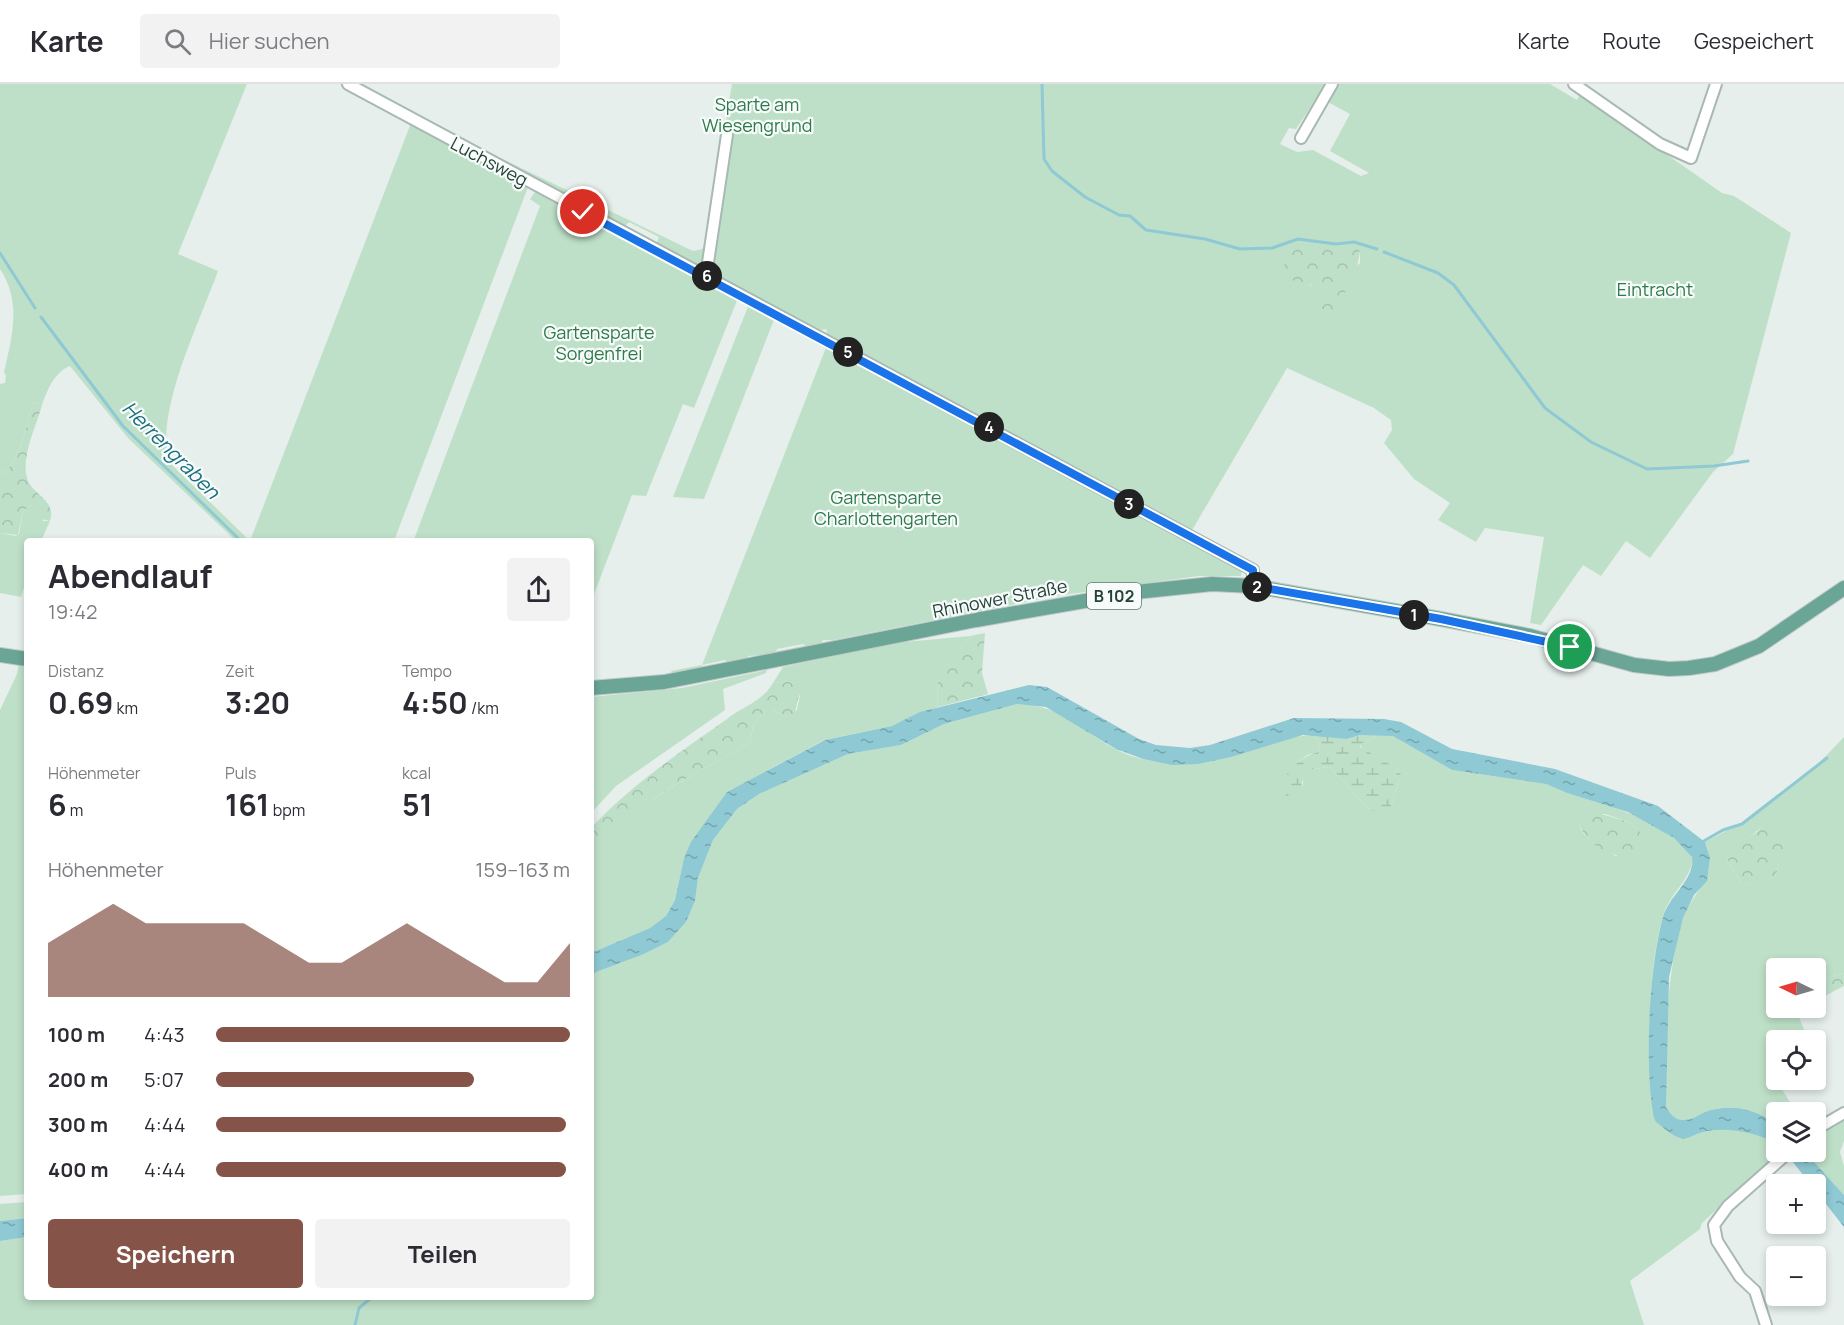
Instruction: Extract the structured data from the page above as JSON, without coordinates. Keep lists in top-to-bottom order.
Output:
{
  "streets": {
    "main road": ["B 102", "Rhinower Straße"],
    "street": ["Luchsweg"]
  },
  "crossings": [
    ["Luchsweg", "Rhinower Straße"]
  ],
  "water": ["Herrengraben"],
  "parks": [
    "Sparte am Wiesengrund",
    "Eintracht",
    "Gartensparte Sorgenfrei",
    "Gartensparte Charlottengarten"
  ],
  "north": "left",
  "page": {
    "header": "Karte",
    "search": "Hier suchen",
    "nav": ["Karte", "Route", "Gespeichert"],
    "pins": [
      "6",
      "5",
      "4",
      "3",
      "2",
      "1"
    ],
    "heading": ["Abendlauf", "19:42"],
    "stats": [
      ["Distanz", "0.69 km"],
      ["Zeit", "3:20"],
      ["Tempo", "4:50 /km"],
      ["Höhenmeter", "6 m"],
      ["Puls", "161 bpm"],
      ["kcal", "51"]
    ],
    "chart": ["Höhenmeter", "159–163 m"],
    "map_buttons": ["+", "−"],
    "list": [
      {
        "name": "100 m",
        "note": "4:43"
      },
      {
        "name": "200 m",
        "note": "5:07"
      },
      {
        "name": "300 m",
        "note": "4:44"
      },
      {
        "name": "400 m",
        "note": "4:44"
      }
    ],
    "buttons": ["Speichern", "Teilen"]
  }
}
